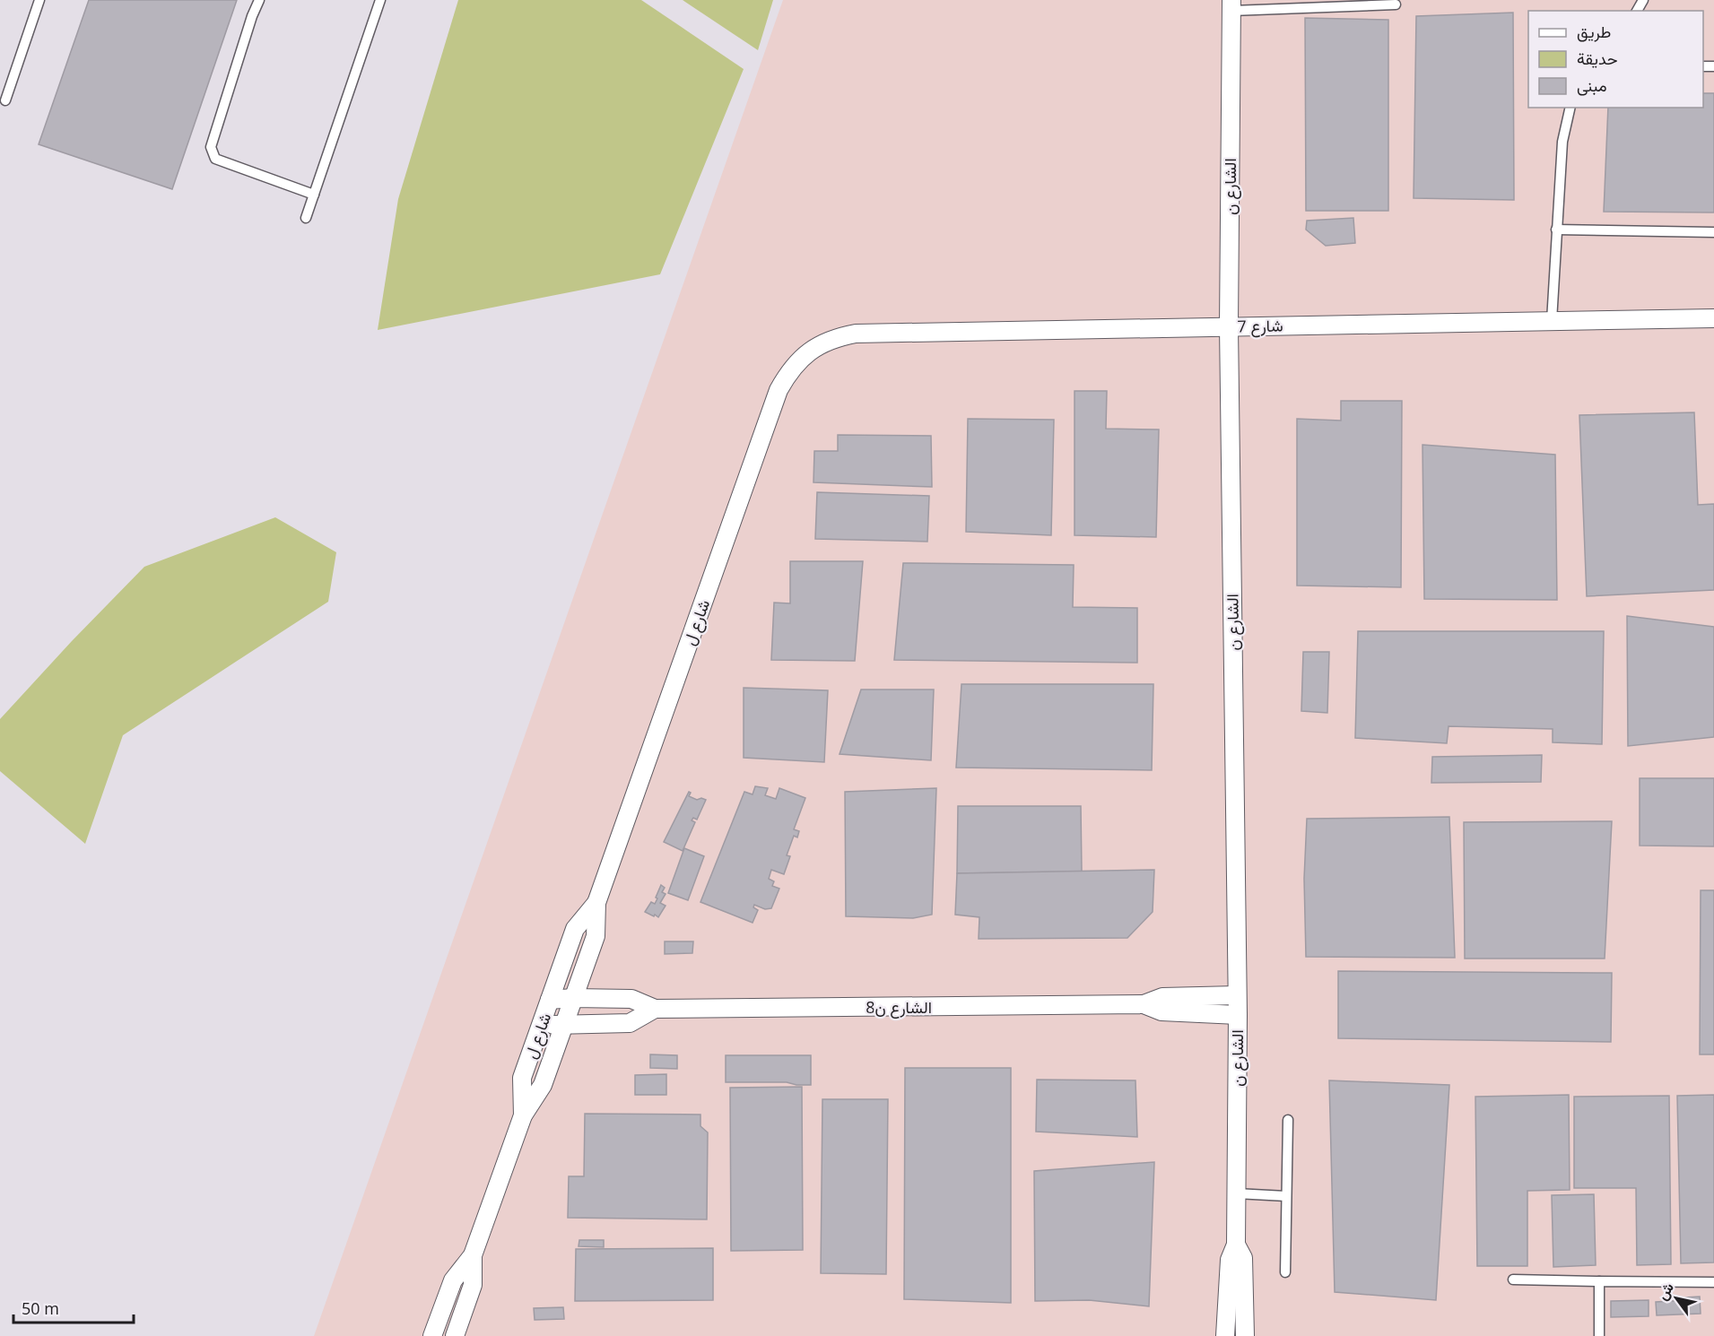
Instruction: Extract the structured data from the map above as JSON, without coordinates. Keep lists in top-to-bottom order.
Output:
{
  "streets": {
    "street": [
      "الشارع ن",
      "شارع 7",
      "شارع ل",
      "الشارع ن8"
    ]
  },
  "crossings": [
    ["الشارع ن", "شارع 7"],
    ["الشارع ن", "الشارع ن8"],
    ["شارع 7", "شارع ل"],
    ["شارع ل", "الشارع ن8"]
  ],
  "legend": ["طريق", "حديقة", "مبنى"],
  "scale_bar": "50 m",
  "north": "top left"
}
